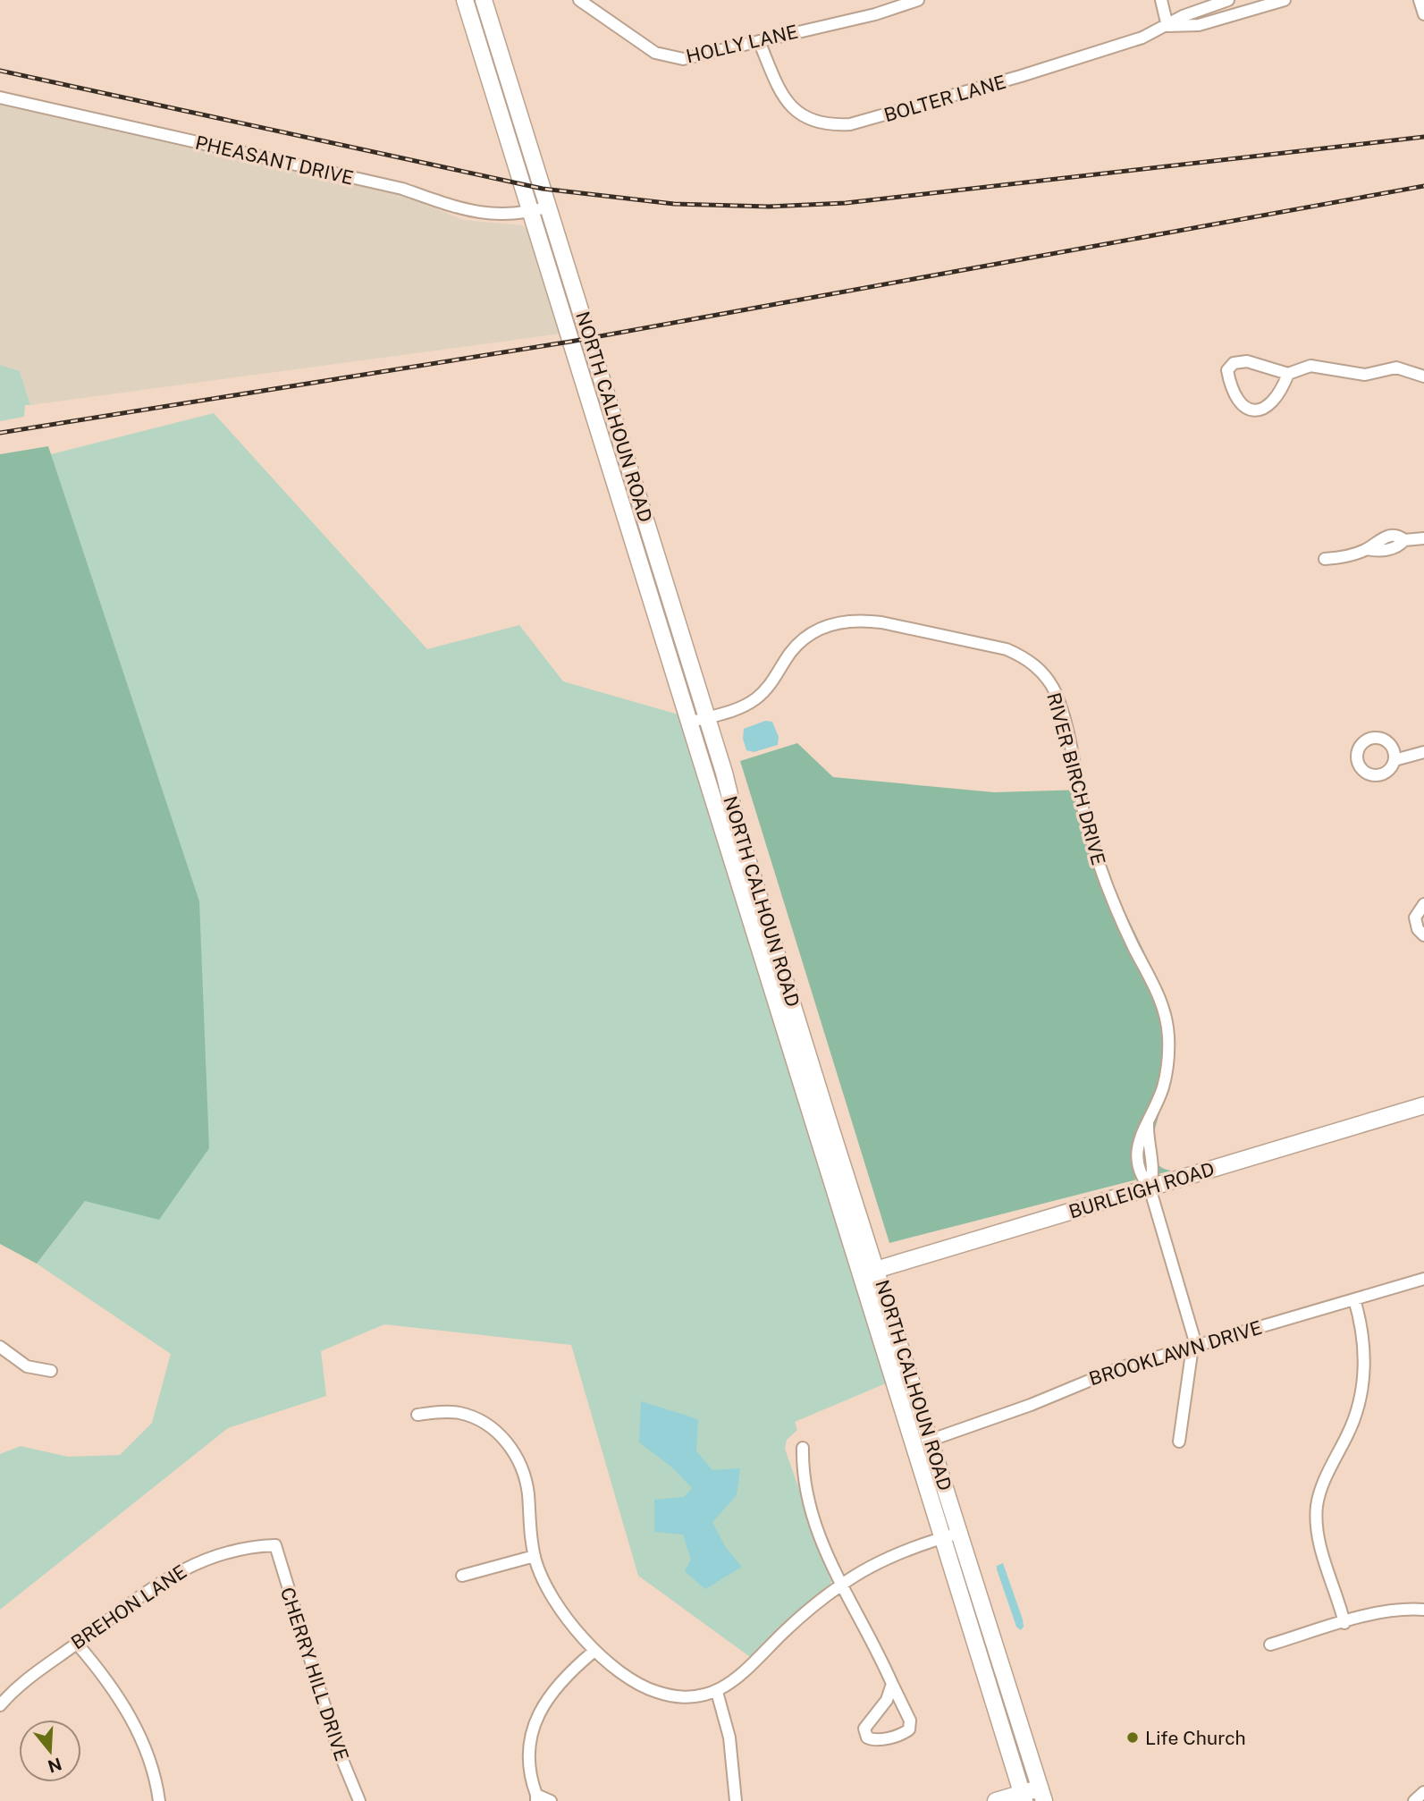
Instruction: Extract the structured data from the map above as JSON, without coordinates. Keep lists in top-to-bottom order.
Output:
{
  "streets": {
    "main road": ["NORTH CALHOUN ROAD", "BURLEIGH ROAD"],
    "street": [
      "HOLLY LANE",
      "BOLTER LANE",
      "PHEASANT DRIVE",
      "RIVER BIRCH DRIVE",
      "BROOKLAWN DRIVE",
      "BREHON LANE",
      "CHERRY HILL DRIVE"
    ]
  },
  "crossings": [
    ["HOLLY LANE", "BOLTER LANE"],
    ["PHEASANT DRIVE", "NORTH CALHOUN ROAD"],
    ["NORTH CALHOUN ROAD", "RIVER BIRCH DRIVE"],
    ["NORTH CALHOUN ROAD", "BURLEIGH ROAD"],
    ["NORTH CALHOUN ROAD", "BROOKLAWN DRIVE"],
    ["RIVER BIRCH DRIVE", "BURLEIGH ROAD"],
    ["RIVER BIRCH DRIVE", "BROOKLAWN DRIVE"],
    ["BREHON LANE", "CHERRY HILL DRIVE"]
  ],
  "places": ["Life Church"],
  "north": "bottom"
}
